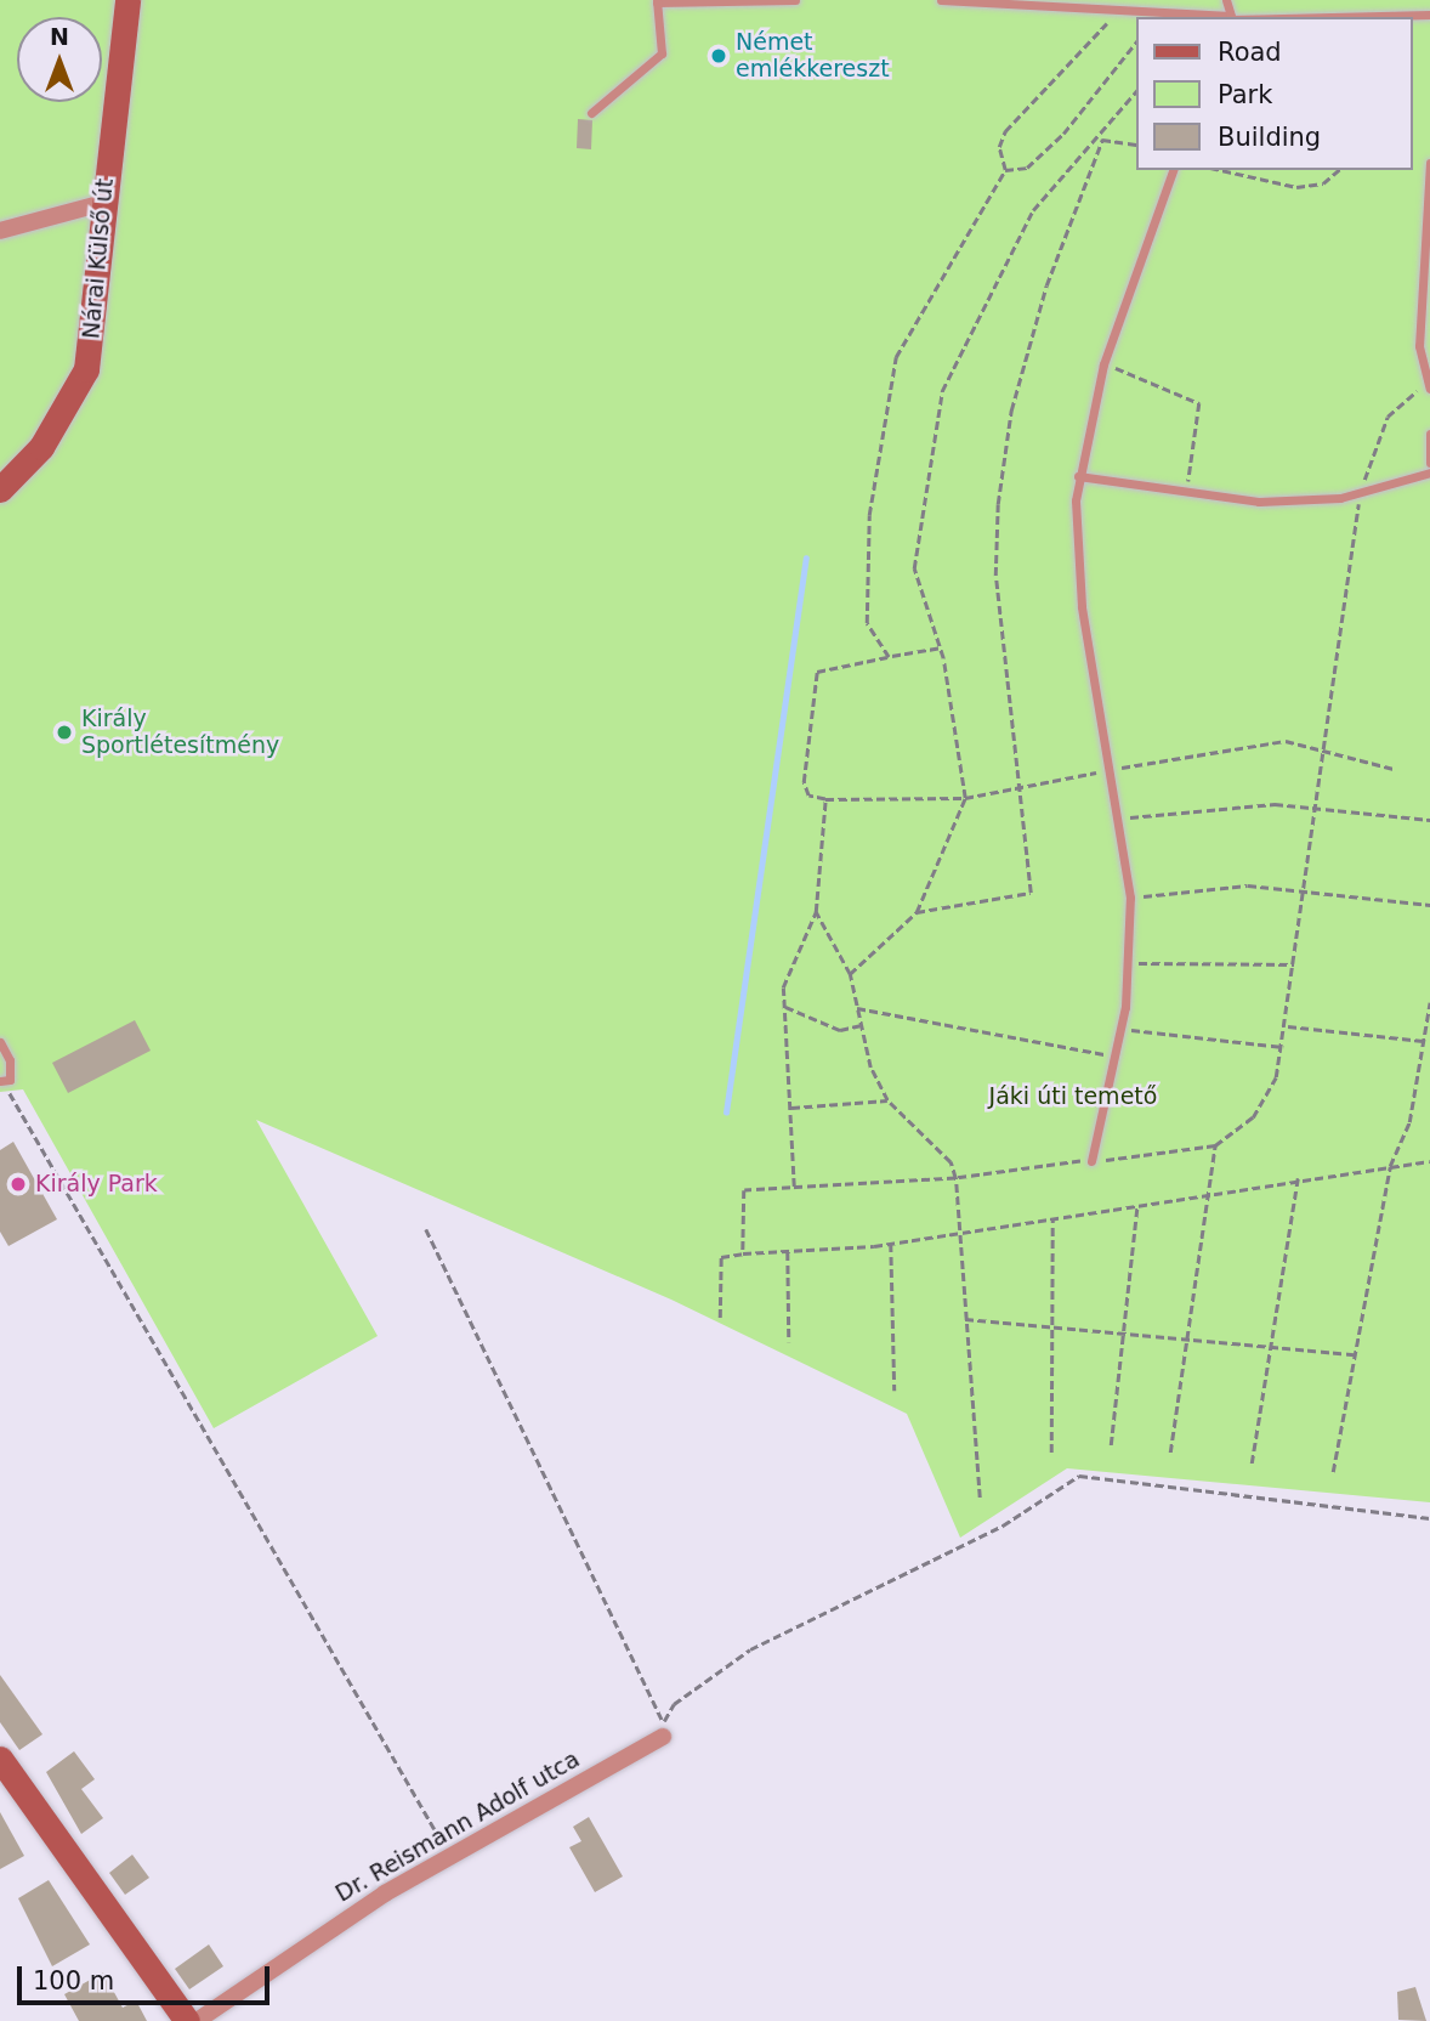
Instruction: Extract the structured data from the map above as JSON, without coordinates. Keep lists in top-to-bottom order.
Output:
{
  "streets": {
    "street": ["Nárai Külső út", "Dr. Reismann Adolf utca"]
  },
  "parks": ["Jáki úti temető"],
  "places": ["Német emlékkereszt", "Király Sportlétesítmény", "Király Park"],
  "legend": ["Road", "Park", "Building"],
  "scale_bar": "100 m",
  "north": "top"
}
